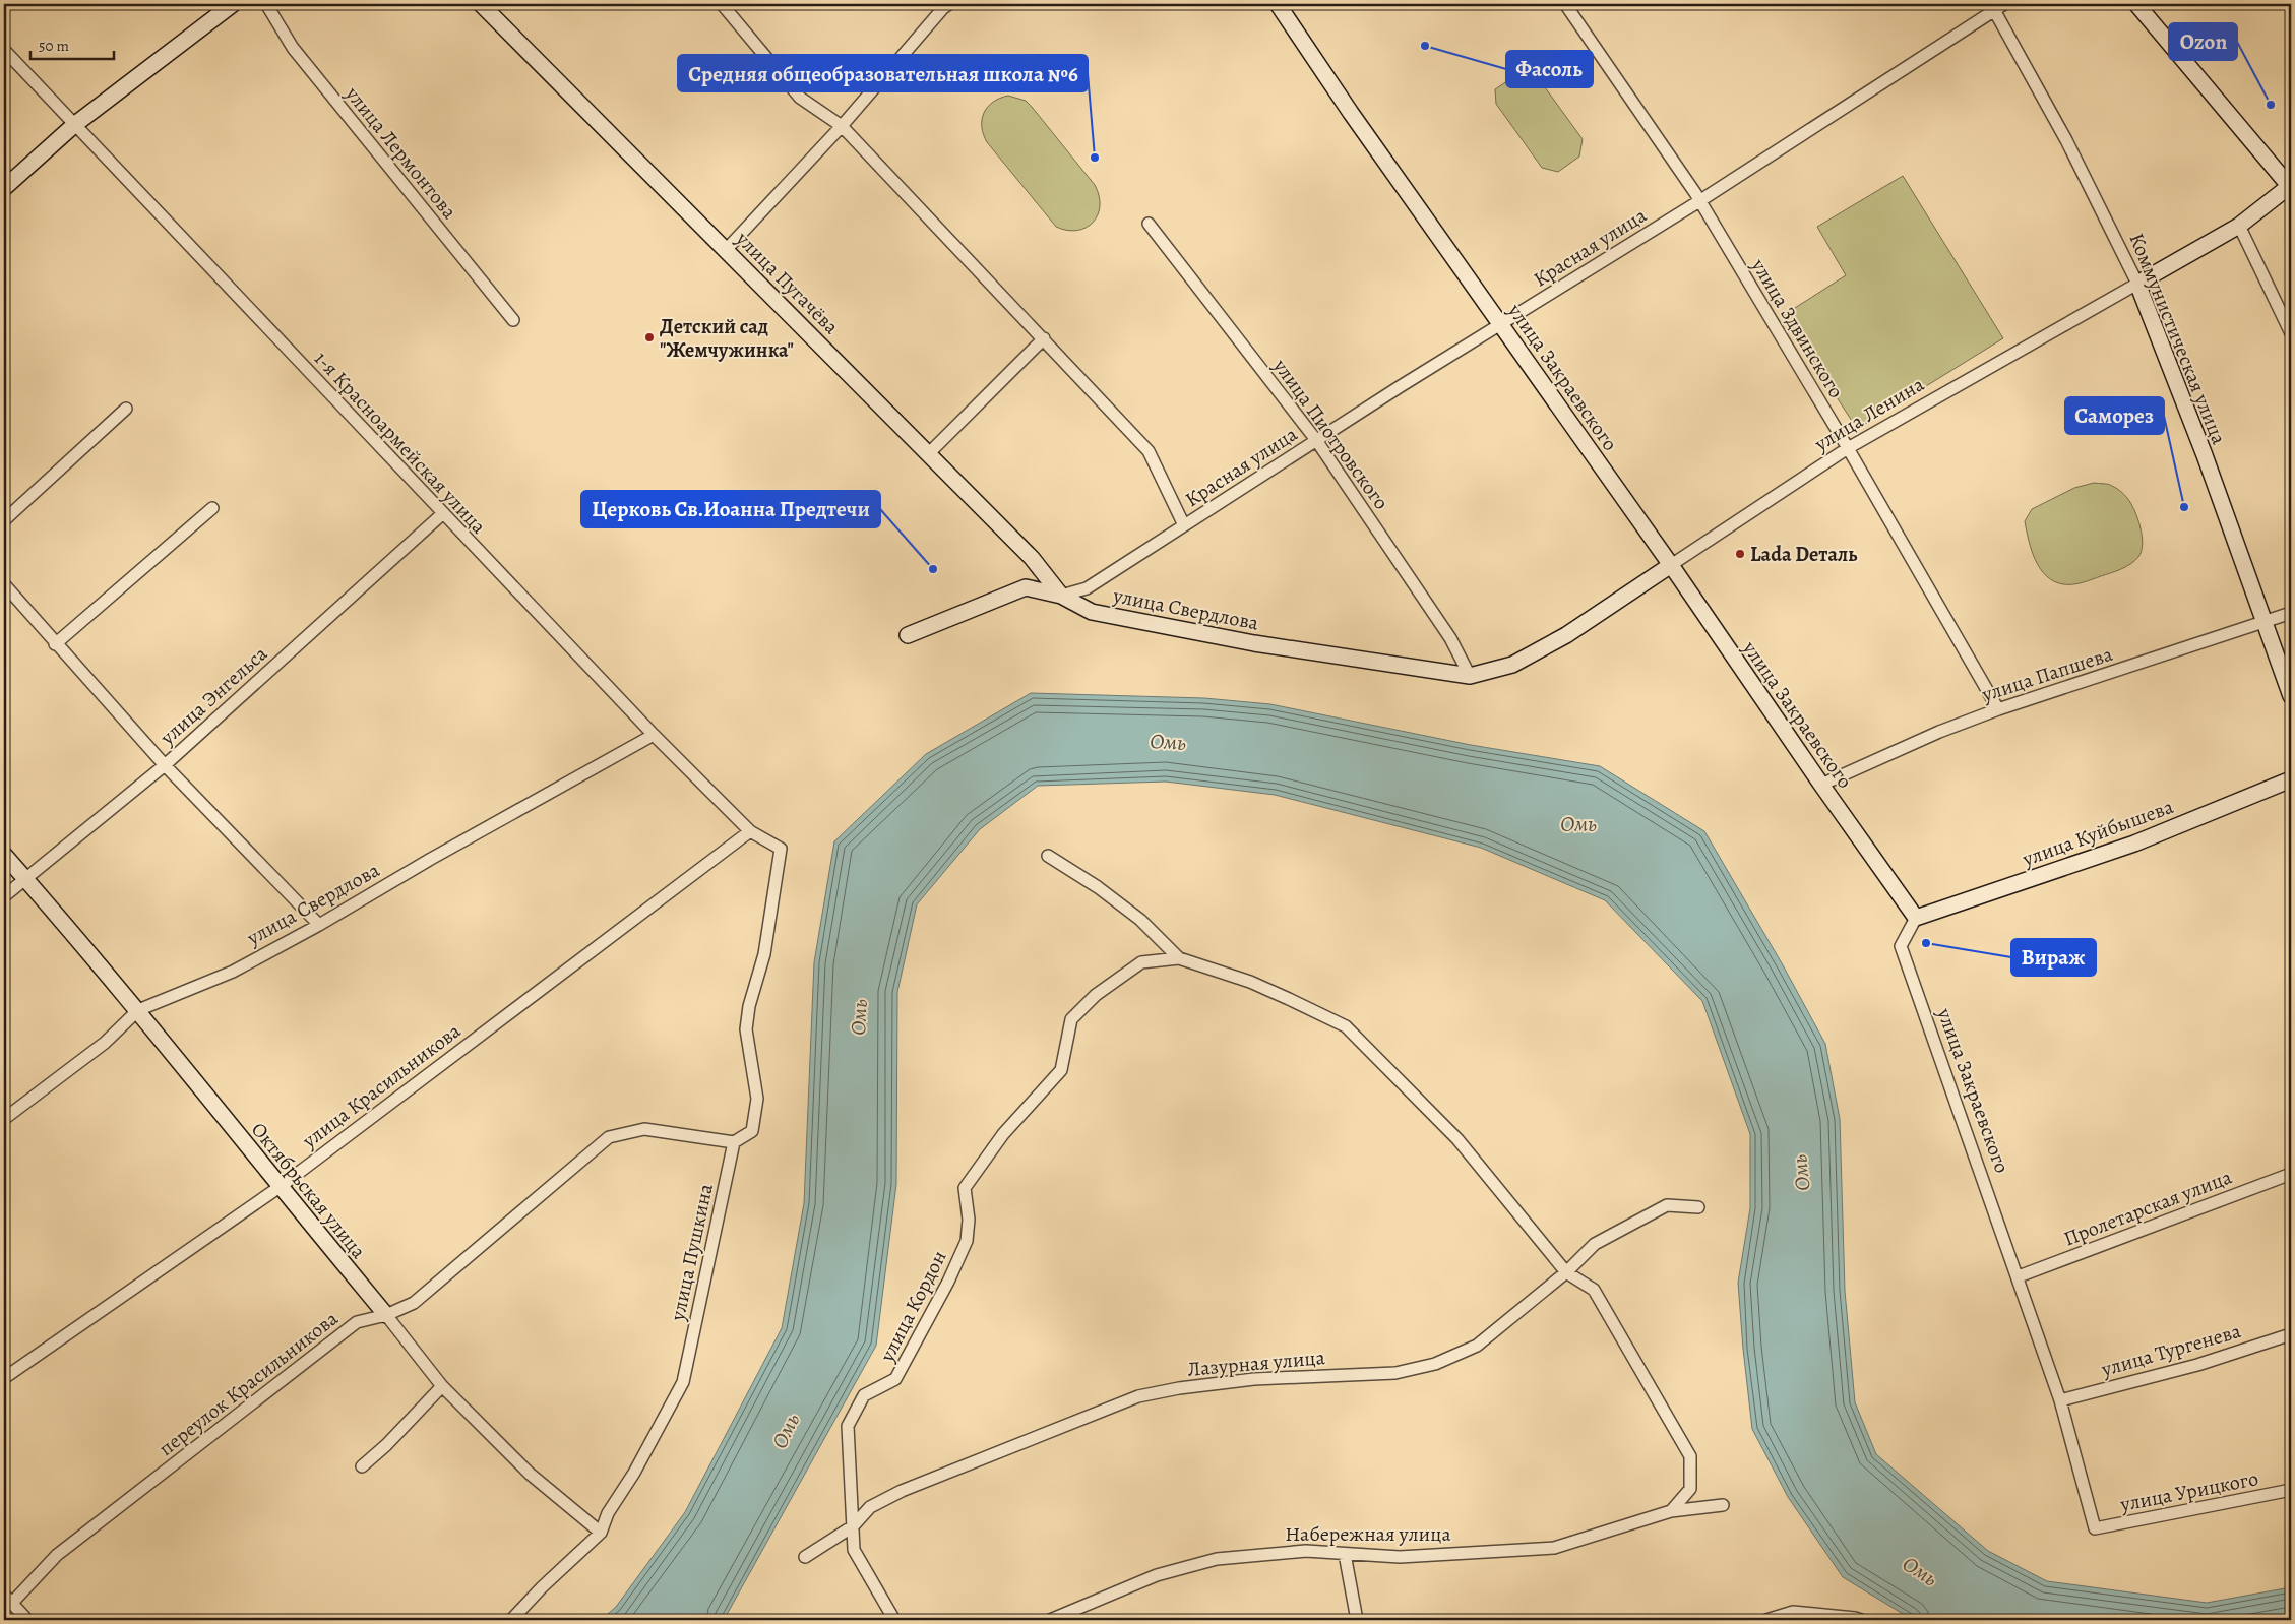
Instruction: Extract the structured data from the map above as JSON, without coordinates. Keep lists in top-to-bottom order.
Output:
{
  "streets": {
    "street": [
      "улица Лермонтова",
      "Красная улица",
      "улица Пугачёва",
      "улица Здвинского",
      "Коммунистическая улица",
      "улица Закраевского",
      "улица Ленина",
      "улица Пиотровского",
      "1-я Красноармейская улица",
      "улица Свердлова",
      "улица Папшева",
      "улица Энгельса",
      "улица Куйбышева",
      "улица Красильникова",
      "Октябрьская улица",
      "Пролетарская улица",
      "улица Пушкина",
      "улица Кордон",
      "улица Тургенева",
      "Лазурная улица",
      "переулок Красильникова",
      "улица Урицкого",
      "Набережная улица"
    ]
  },
  "crossings": [
    ["Красная улица", "улица Пугачёва"],
    ["Красная улица", "улица Здвинского"],
    ["Красная улица", "Коммунистическая улица"],
    ["Красная улица", "улица Закраевского"],
    ["Красная улица", "улица Пиотровского"],
    ["Красная улица", "улица Свердлова"],
    ["улица Пугачёва", "улица Свердлова"],
    ["улица Здвинского", "улица Ленина"],
    ["улица Здвинского", "улица Папшева"],
    ["Коммунистическая улица", "улица Ленина"],
    ["Коммунистическая улица", "улица Папшева"],
    ["улица Закраевского", "улица Ленина"],
    ["улица Закраевского", "улица Папшева"],
    ["улица Закраевского", "улица Куйбышева"],
    ["улица Закраевского", "Пролетарская улица"],
    ["улица Закраевского", "улица Тургенева"],
    ["улица Закраевского", "улица Урицкого"],
    ["улица Ленина", "улица Пиотровского"],
    ["улица Ленина", "улица Свердлова"],
    ["улица Пиотровского", "улица Свердлова"],
    ["1-я Красноармейская улица", "улица Свердлова"],
    ["1-я Красноармейская улица", "улица Энгельса"],
    ["1-я Красноармейская улица", "улица Красильникова"],
    ["1-я Красноармейская улица", "улица Пушкина"],
    ["1-я Красноармейская улица", "переулок Красильникова"],
    ["улица Свердлова", "Октябрьская улица"],
    ["улица Энгельса", "Октябрьская улица"],
    ["улица Красильникова", "Октябрьская улица"],
    ["Октябрьская улица", "улица Пушкина"],
    ["Октябрьская улица", "переулок Красильникова"],
    ["улица Пушкина", "переулок Красильникова"],
    ["улица Кордон", "Лазурная улица"]
  ],
  "water": ["Омь"],
  "places": [
    "Фасоль",
    "Ozon",
    "Средняя общеобразовательная школа №6",
    "Детский сад \"Жемчужинка\"",
    "Саморез",
    "Lada Dеталь",
    "Церковь Св.Иоанна Предтечи",
    "Вираж"
  ],
  "scale_bar": "50 m"
}
